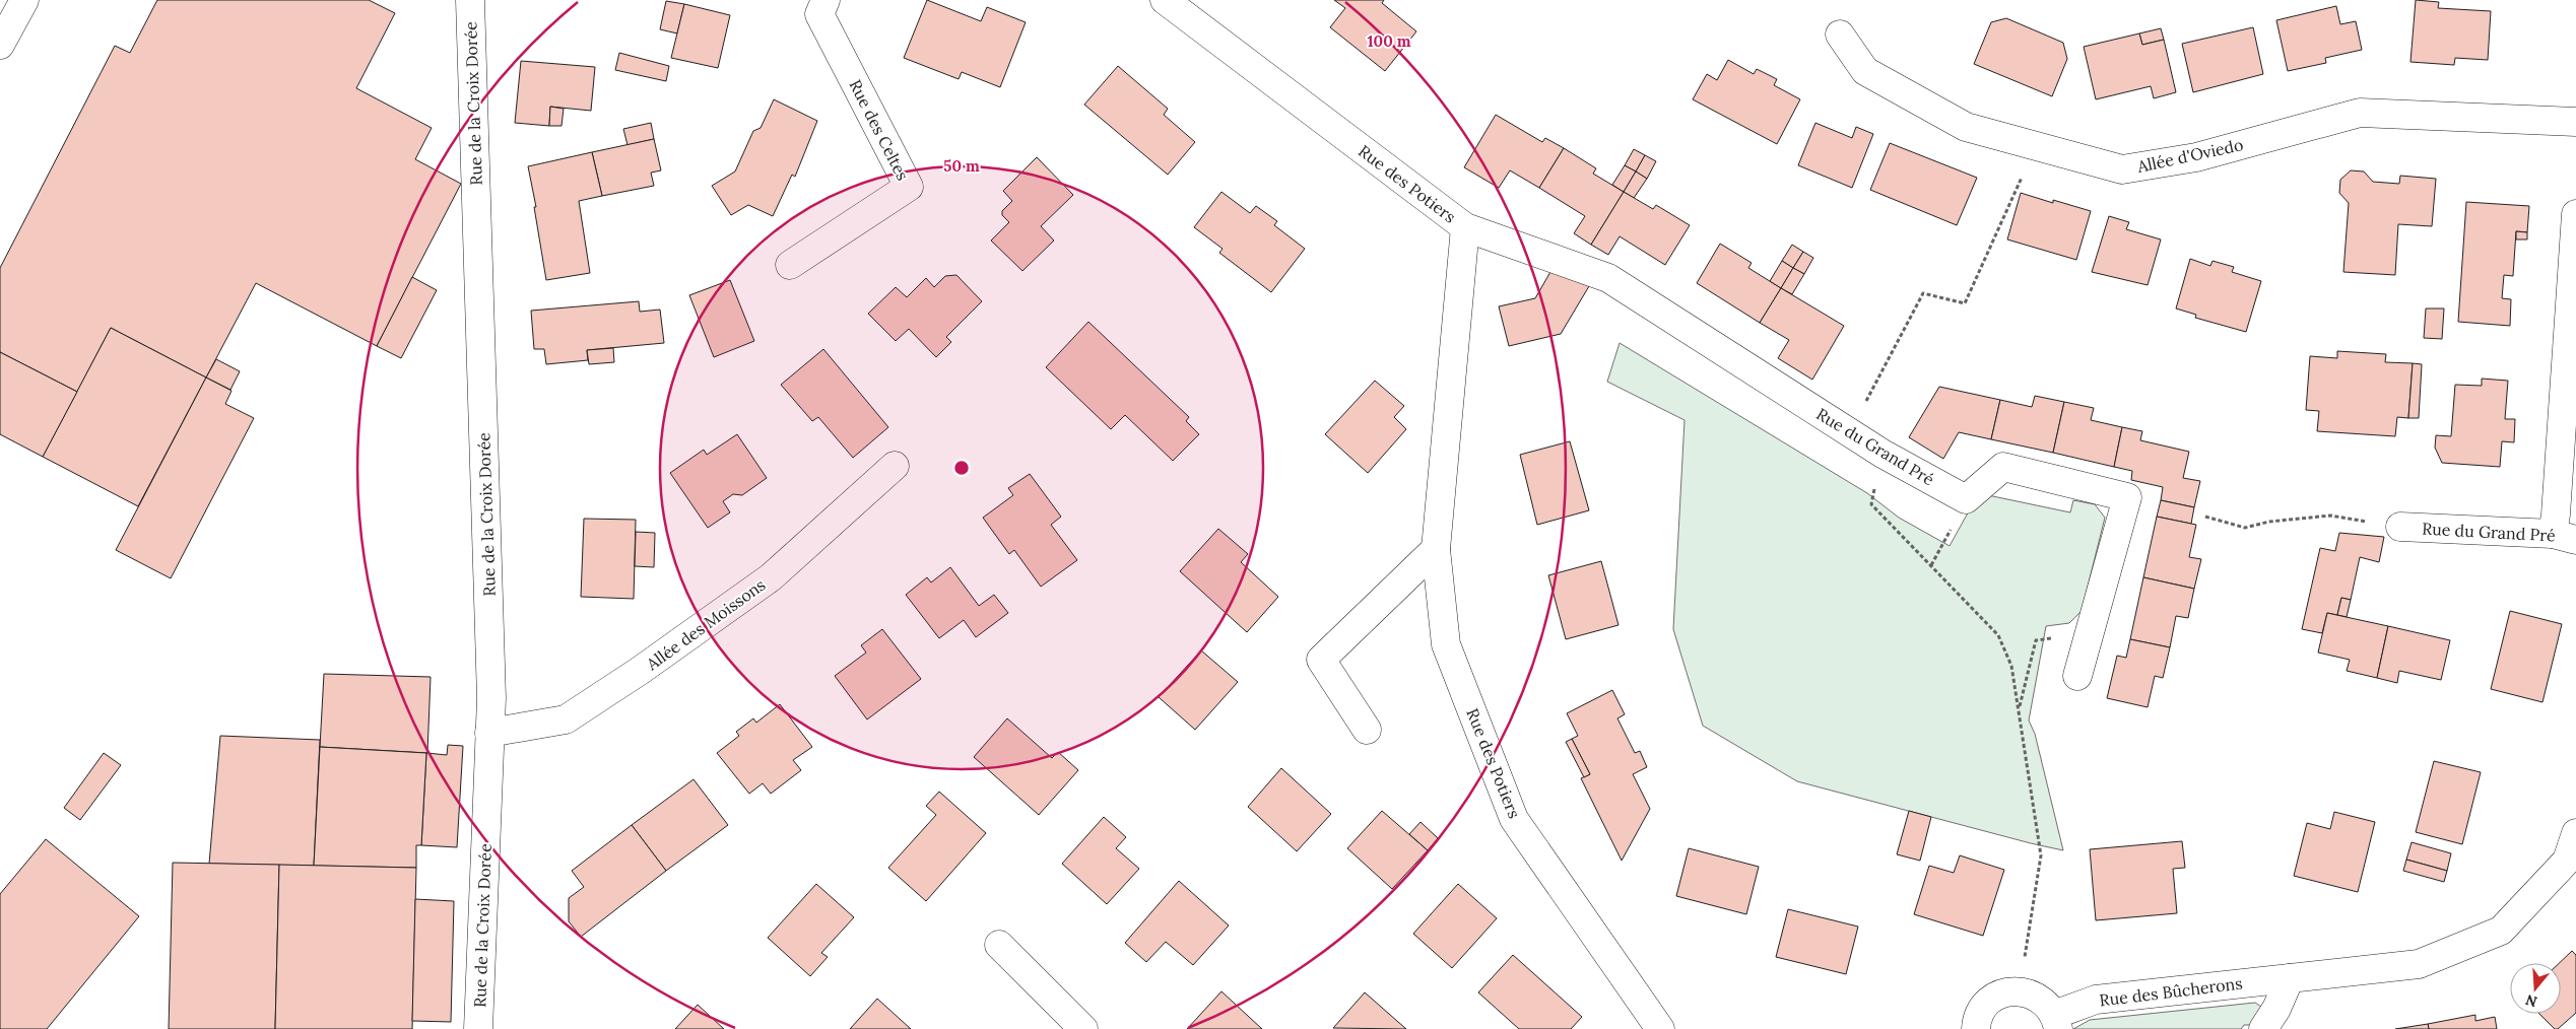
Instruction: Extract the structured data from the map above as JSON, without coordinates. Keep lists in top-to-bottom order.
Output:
{
  "streets": {
    "street": [
      "Rue de la Croix Dorée",
      "Rue des Celtes",
      "Allée d'Oviedo",
      "Rue des Potiers",
      "Rue du Grand Pré",
      "Allée des Moissons",
      "Rue des Bûcherons"
    ]
  },
  "crossings": [
    ["Rue de la Croix Dorée", "Allée des Moissons"],
    ["Rue des Potiers", "Rue du Grand Pré"]
  ],
  "north": "bottom",
  "rings": ["100 m", "50 m"]
}
